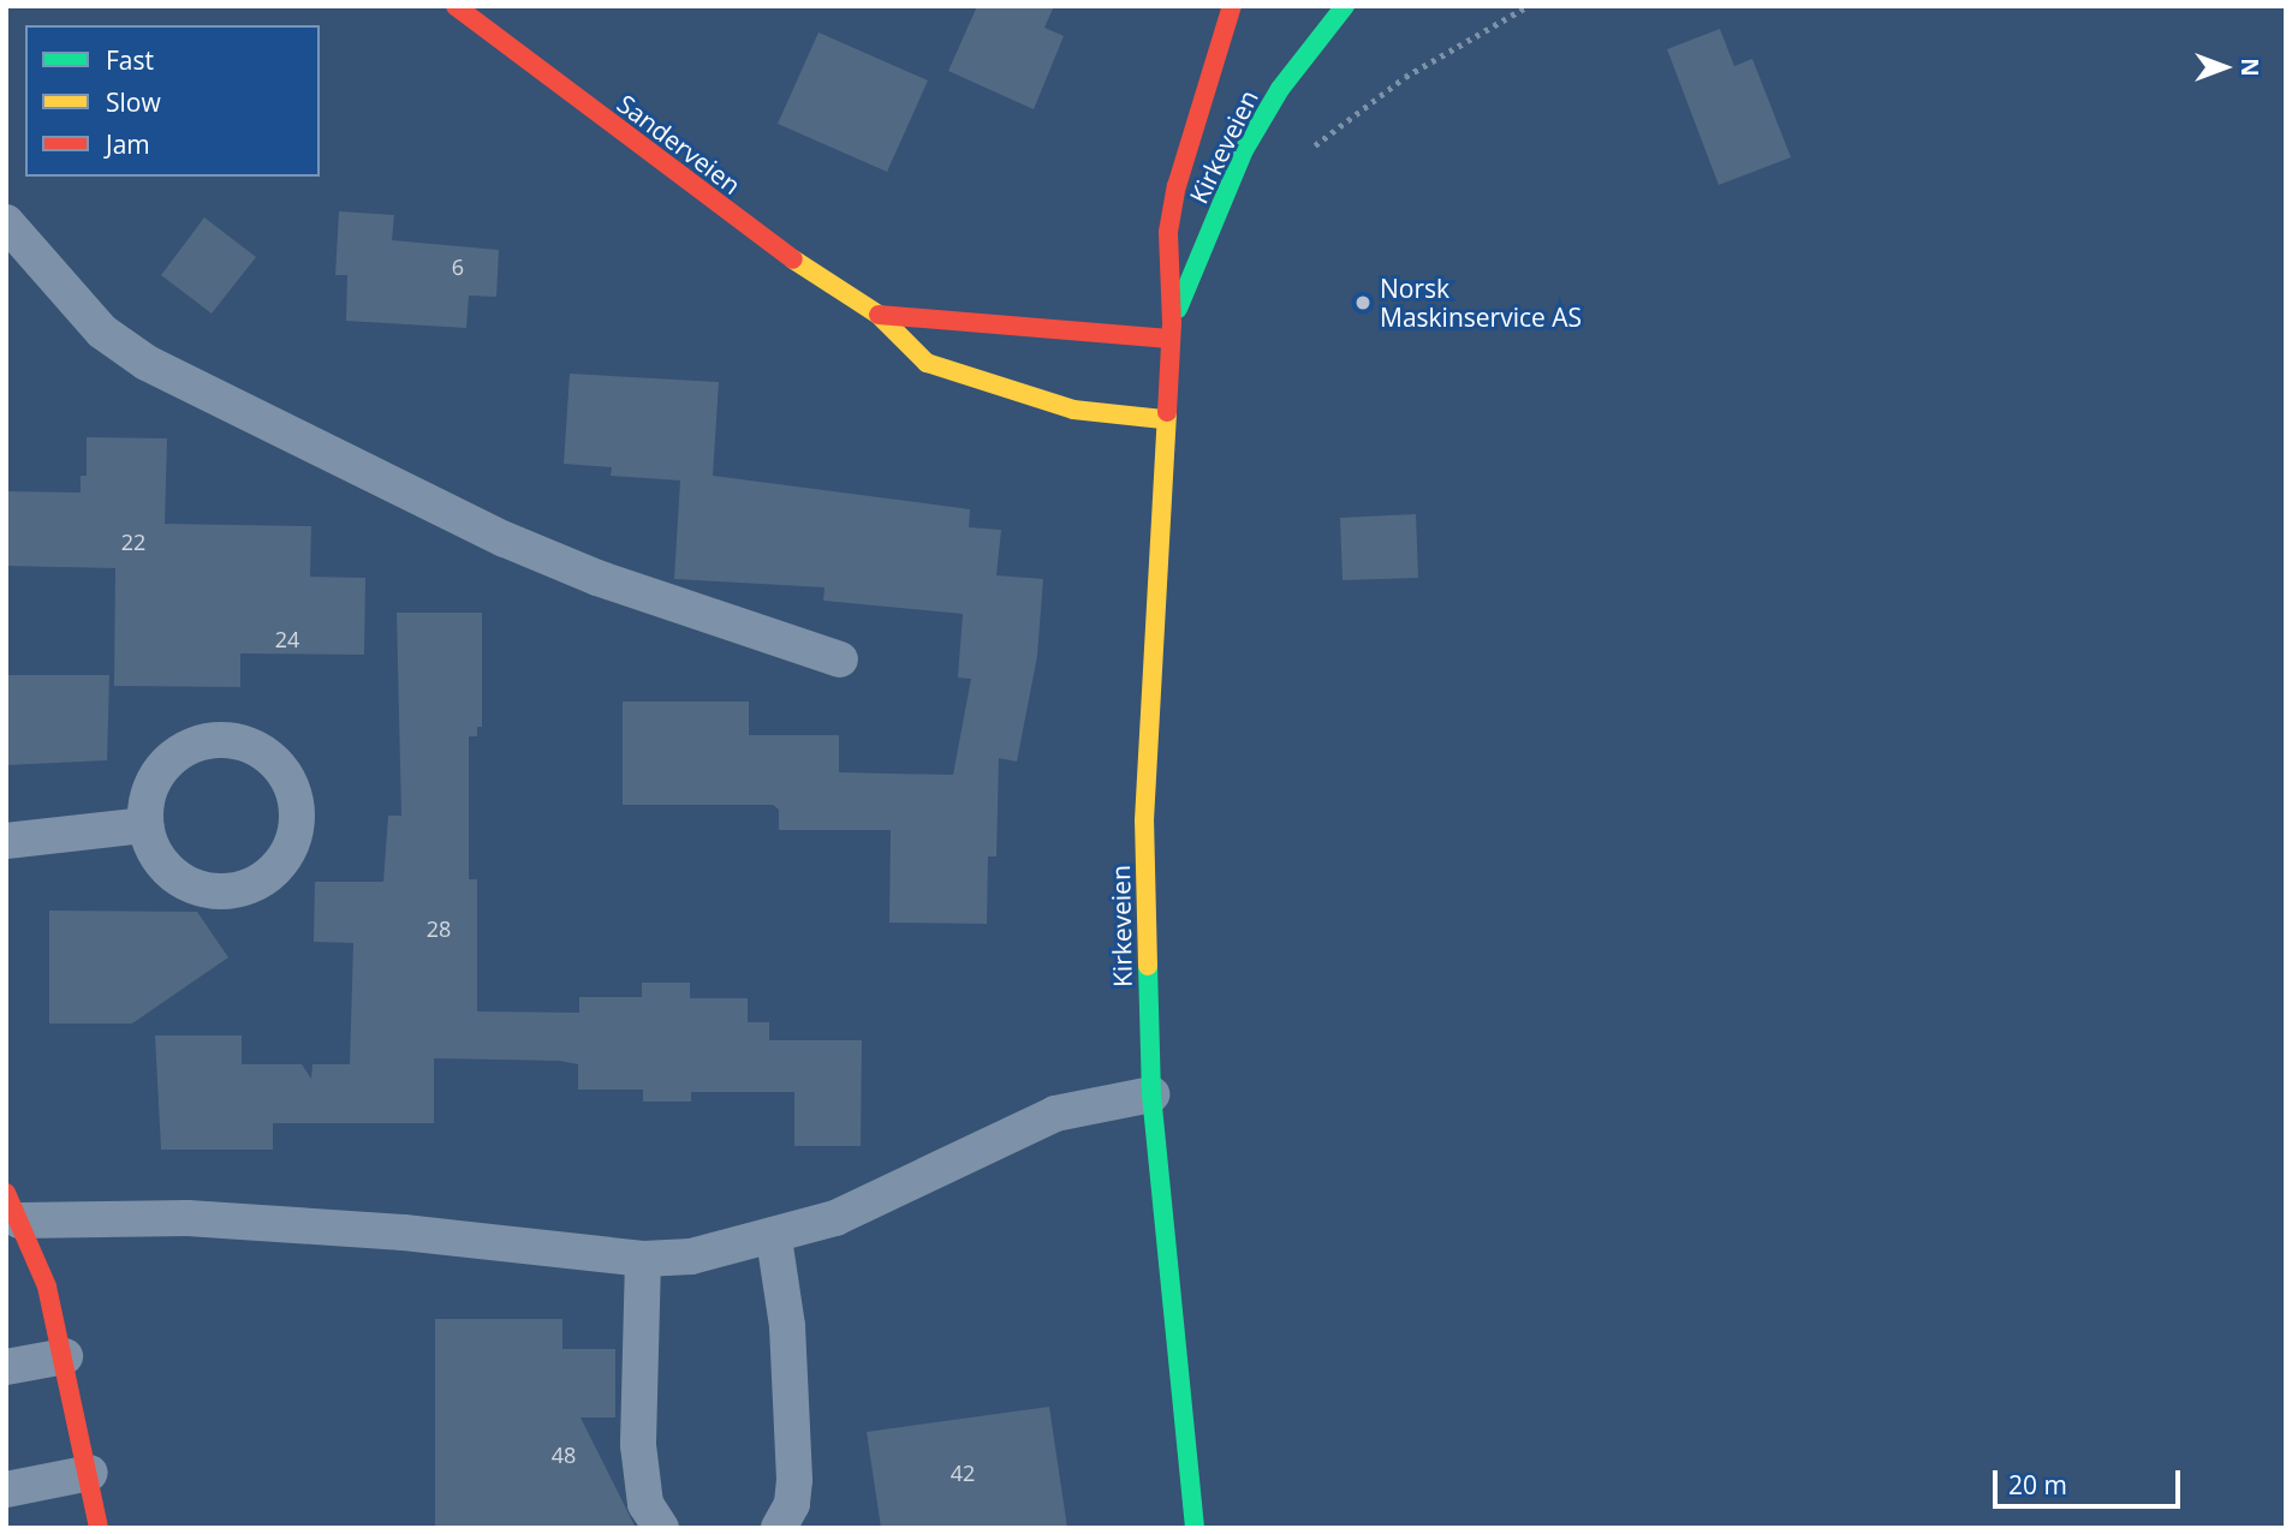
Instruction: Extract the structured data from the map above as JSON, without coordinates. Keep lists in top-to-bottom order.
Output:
{
  "streets": {
    "main road": ["Sanderveien", "Kirkeveien"]
  },
  "crossings": [
    ["Sanderveien", "Kirkeveien"]
  ],
  "places": ["Norsk Maskinservice AS"],
  "house_numbers": [
    "6",
    "22",
    "24",
    "28",
    "48",
    "42"
  ],
  "legend": ["Fast", "Slow", "Jam"],
  "scale_bar": "20 m",
  "north": "right"
}
